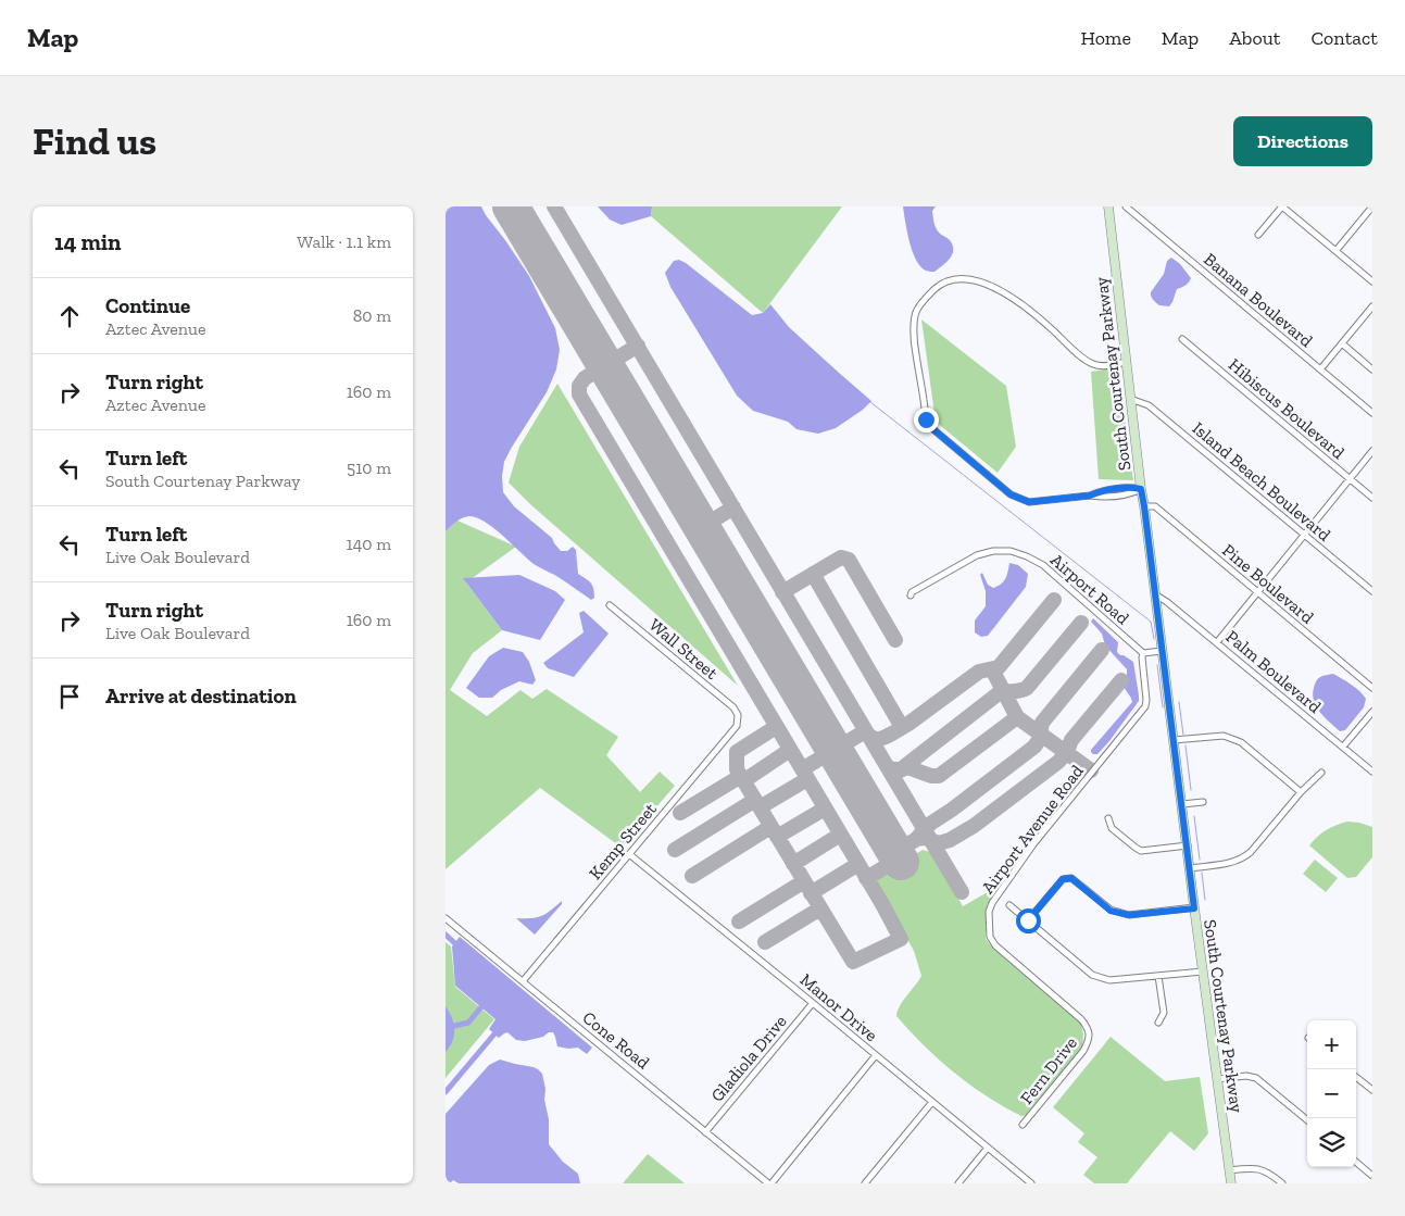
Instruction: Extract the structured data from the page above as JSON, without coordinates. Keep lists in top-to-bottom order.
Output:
{
  "streets": {
    "main road": ["South Courtenay Parkway"],
    "street": [
      "Banana Boulevard",
      "Hibiscus Boulevard",
      "Island Beach Boulevard",
      "Pine Boulevard",
      "Airport Road",
      "Wall Street",
      "Palm Boulevard",
      "Airport Avenue Road",
      "Kemp Street",
      "Manor Drive",
      "Cone Road",
      "Gladiola Drive",
      "Fern Drive"
    ]
  },
  "crossings": [
    ["South Courtenay Parkway", "Island Beach Boulevard"],
    ["South Courtenay Parkway", "Pine Boulevard"],
    ["South Courtenay Parkway", "Palm Boulevard"],
    ["Airport Road", "Airport Avenue Road"],
    ["Wall Street", "Kemp Street"],
    ["Airport Avenue Road", "Fern Drive"],
    ["Kemp Street", "Manor Drive"],
    ["Kemp Street", "Cone Road"],
    ["Manor Drive", "Gladiola Drive"],
    ["Cone Road", "Gladiola Drive"]
  ],
  "page": {
    "header": "Map",
    "nav": [
      "Home",
      "Map",
      "About",
      "Contact"
    ],
    "buttons": "Directions",
    "title": "Find us",
    "heading": ["14 min", "Walk · 1.1 km"],
    "list": [
      ["Continue", "Aztec Avenue", "80 m"],
      ["Turn right", "Aztec Avenue", "160 m"],
      ["Turn left", "South Courtenay Parkway", "510 m"],
      ["Turn left", "Live Oak Boulevard", "140 m"],
      ["Turn right", "Live Oak Boulevard", "160 m"],
      "Arrive at destination"
    ],
    "map_buttons": ["+", "−"]
  }
}
